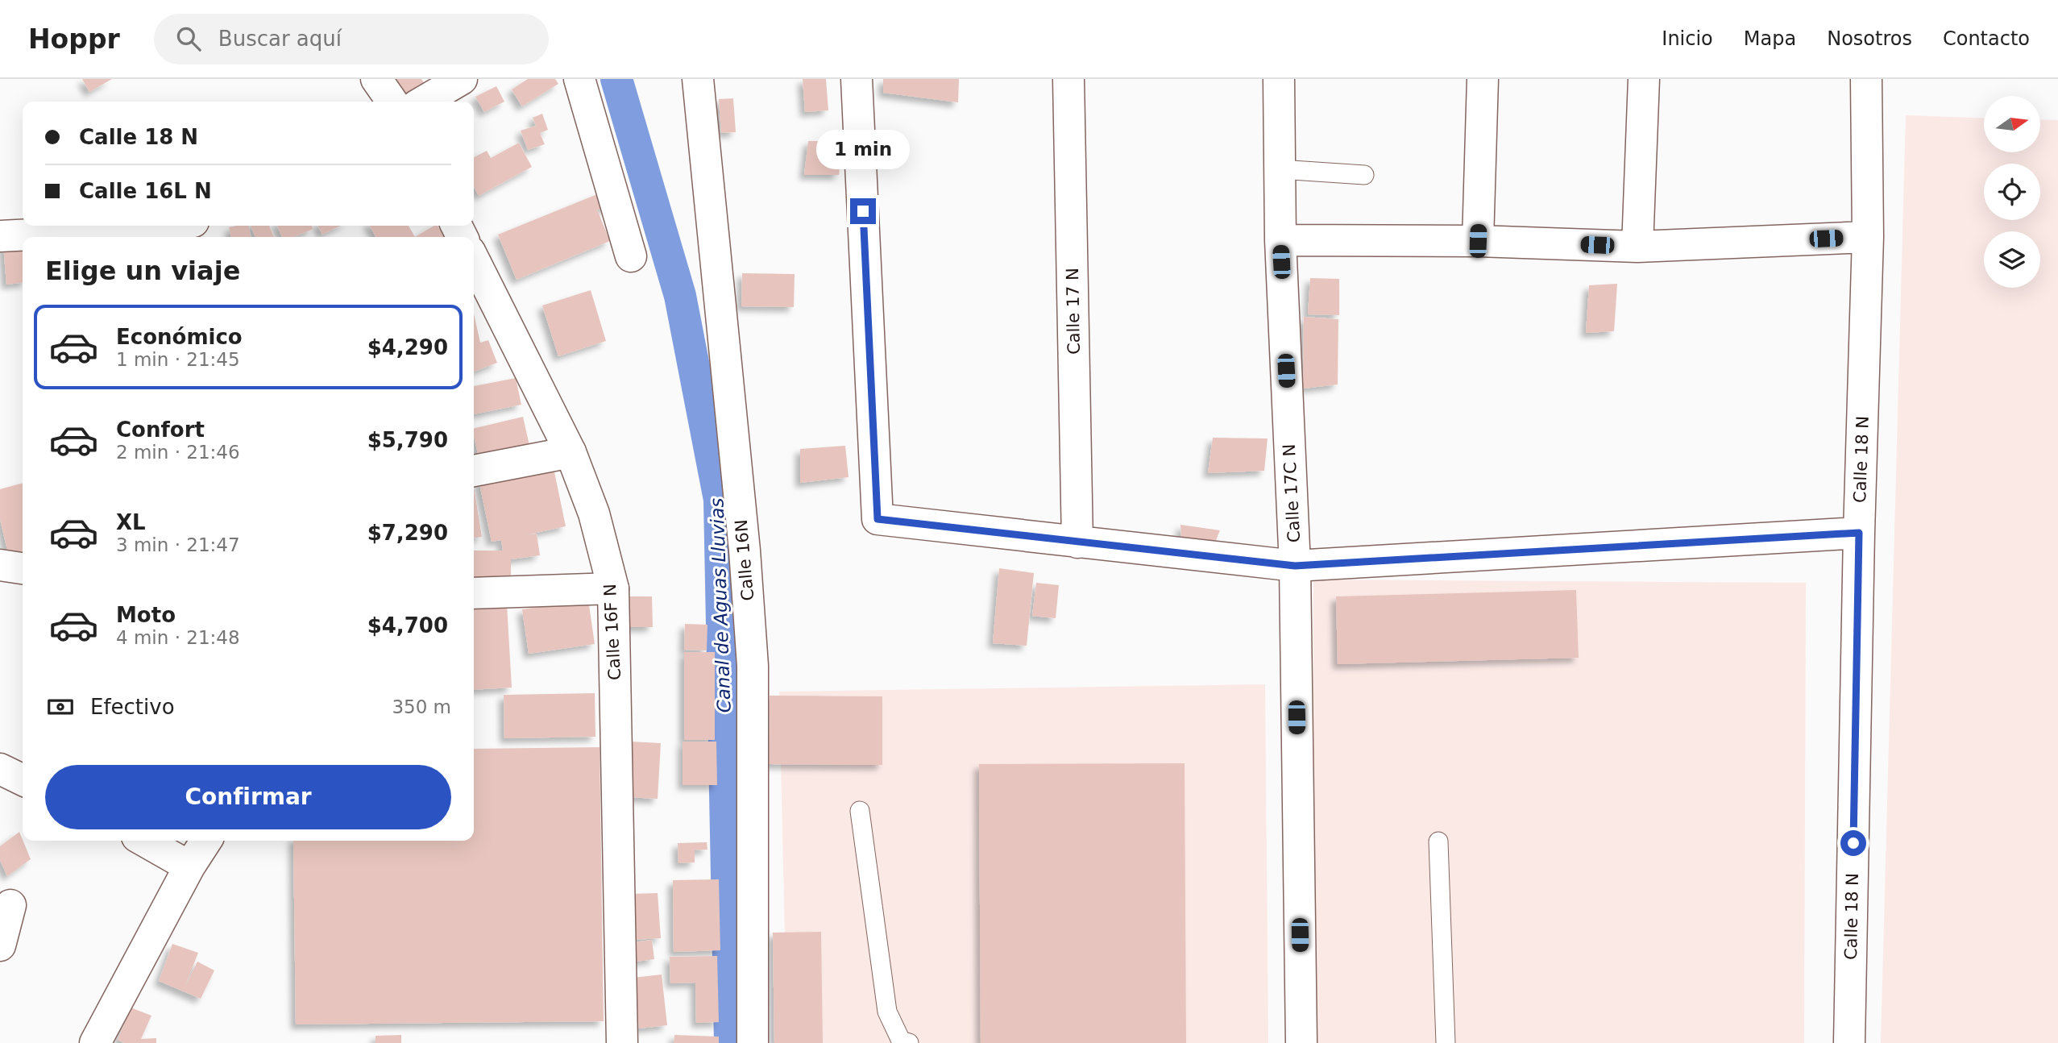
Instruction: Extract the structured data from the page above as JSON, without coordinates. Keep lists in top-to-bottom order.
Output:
{
  "streets": {
    "street": [
      "Calle 17 N",
      "Calle 18 N",
      "Calle 17C N",
      "Calle 16N",
      "Calle 16F N"
    ]
  },
  "water": ["Canal de Aguas Lluvias"],
  "north": "right",
  "page": {
    "header": "Hoppr",
    "search": "Buscar aquí",
    "nav": [
      "Inicio",
      "Mapa",
      "Nosotros",
      "Contacto"
    ],
    "banner": ["Calle 18 N", "Calle 16L N"],
    "bubble": "1 min",
    "heading": "Elige un viaje",
    "list": [
      {
        "name": "Económico",
        "note": "1 min · 21:45",
        "value": "$4,290"
      },
      {
        "name": "Confort",
        "note": "2 min · 21:46",
        "value": "$5,790"
      },
      {
        "name": "XL",
        "note": "3 min · 21:47",
        "value": "$7,290"
      },
      {
        "name": "Moto",
        "note": "4 min · 21:48",
        "value": "$4,700"
      }
    ],
    "pay": ["Efectivo", "350 m"],
    "buttons": "Confirmar"
  }
}
